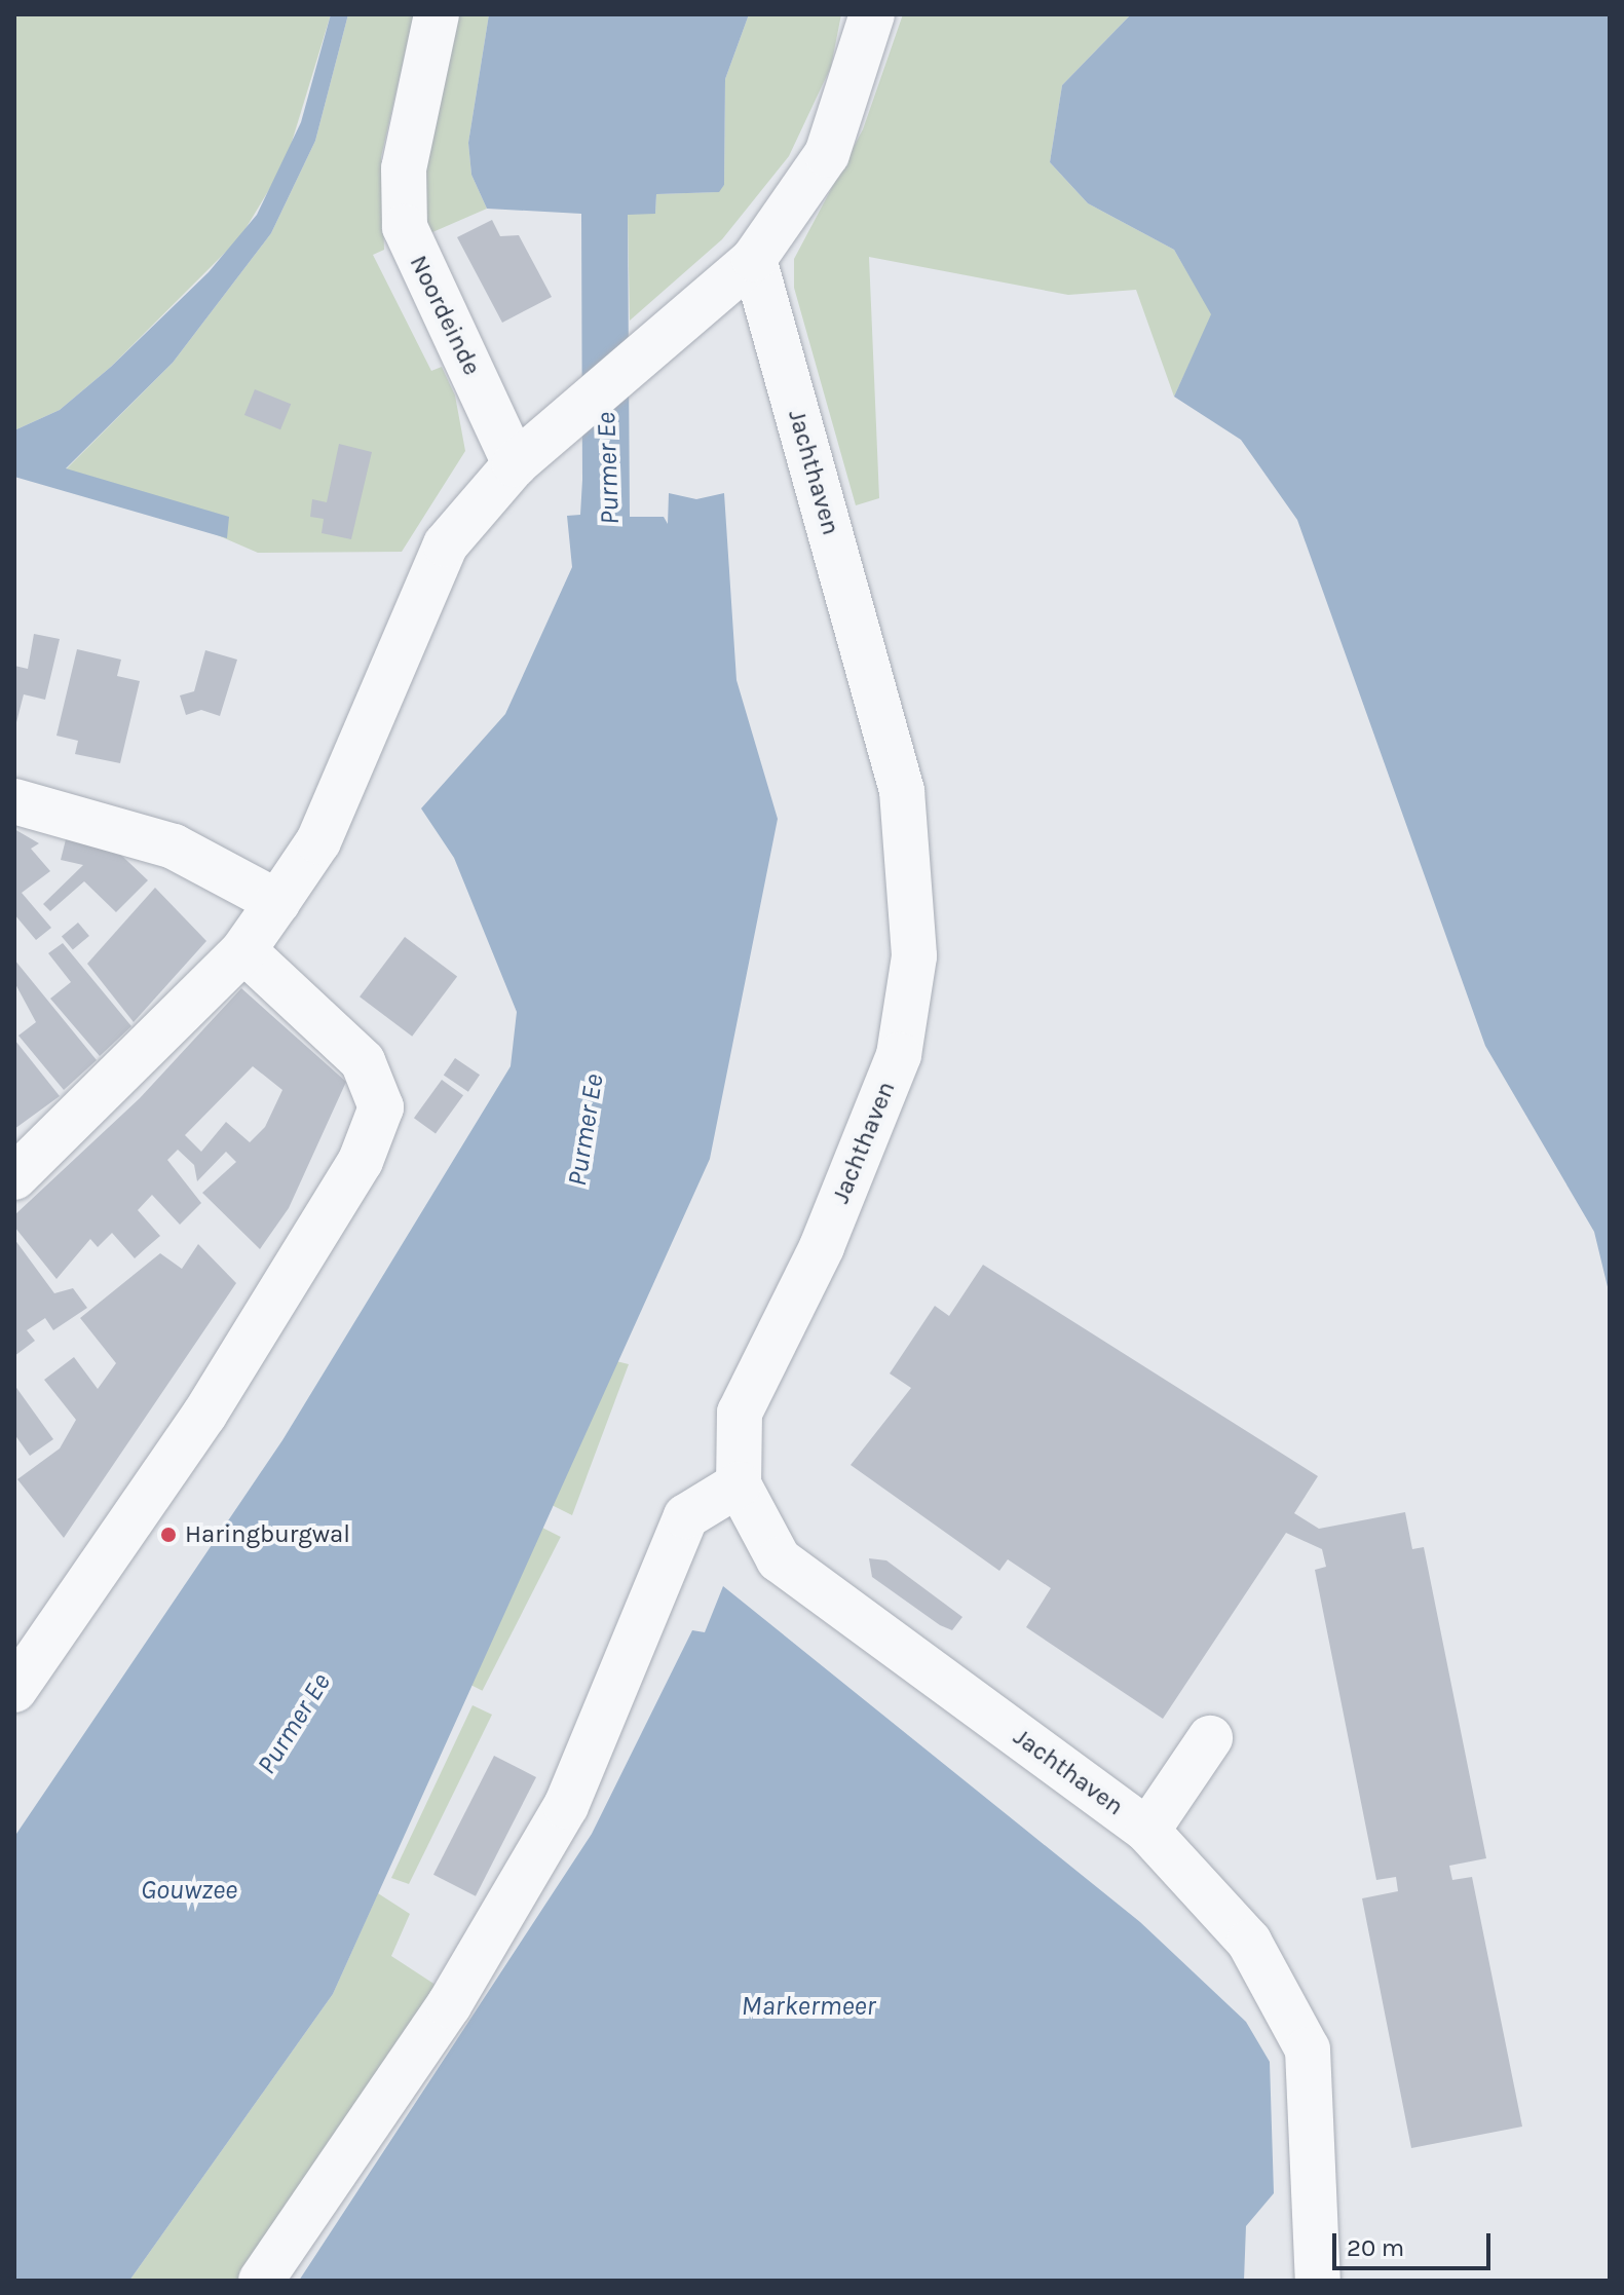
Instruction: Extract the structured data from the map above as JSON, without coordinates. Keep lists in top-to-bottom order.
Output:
{
  "streets": {
    "street": ["Noordeinde", "Jachthaven"]
  },
  "water": ["Purmer Ee", "Gouwzee", "Markermeer"],
  "places": ["Haringburgwal"],
  "scale_bar": "20 m"
}
